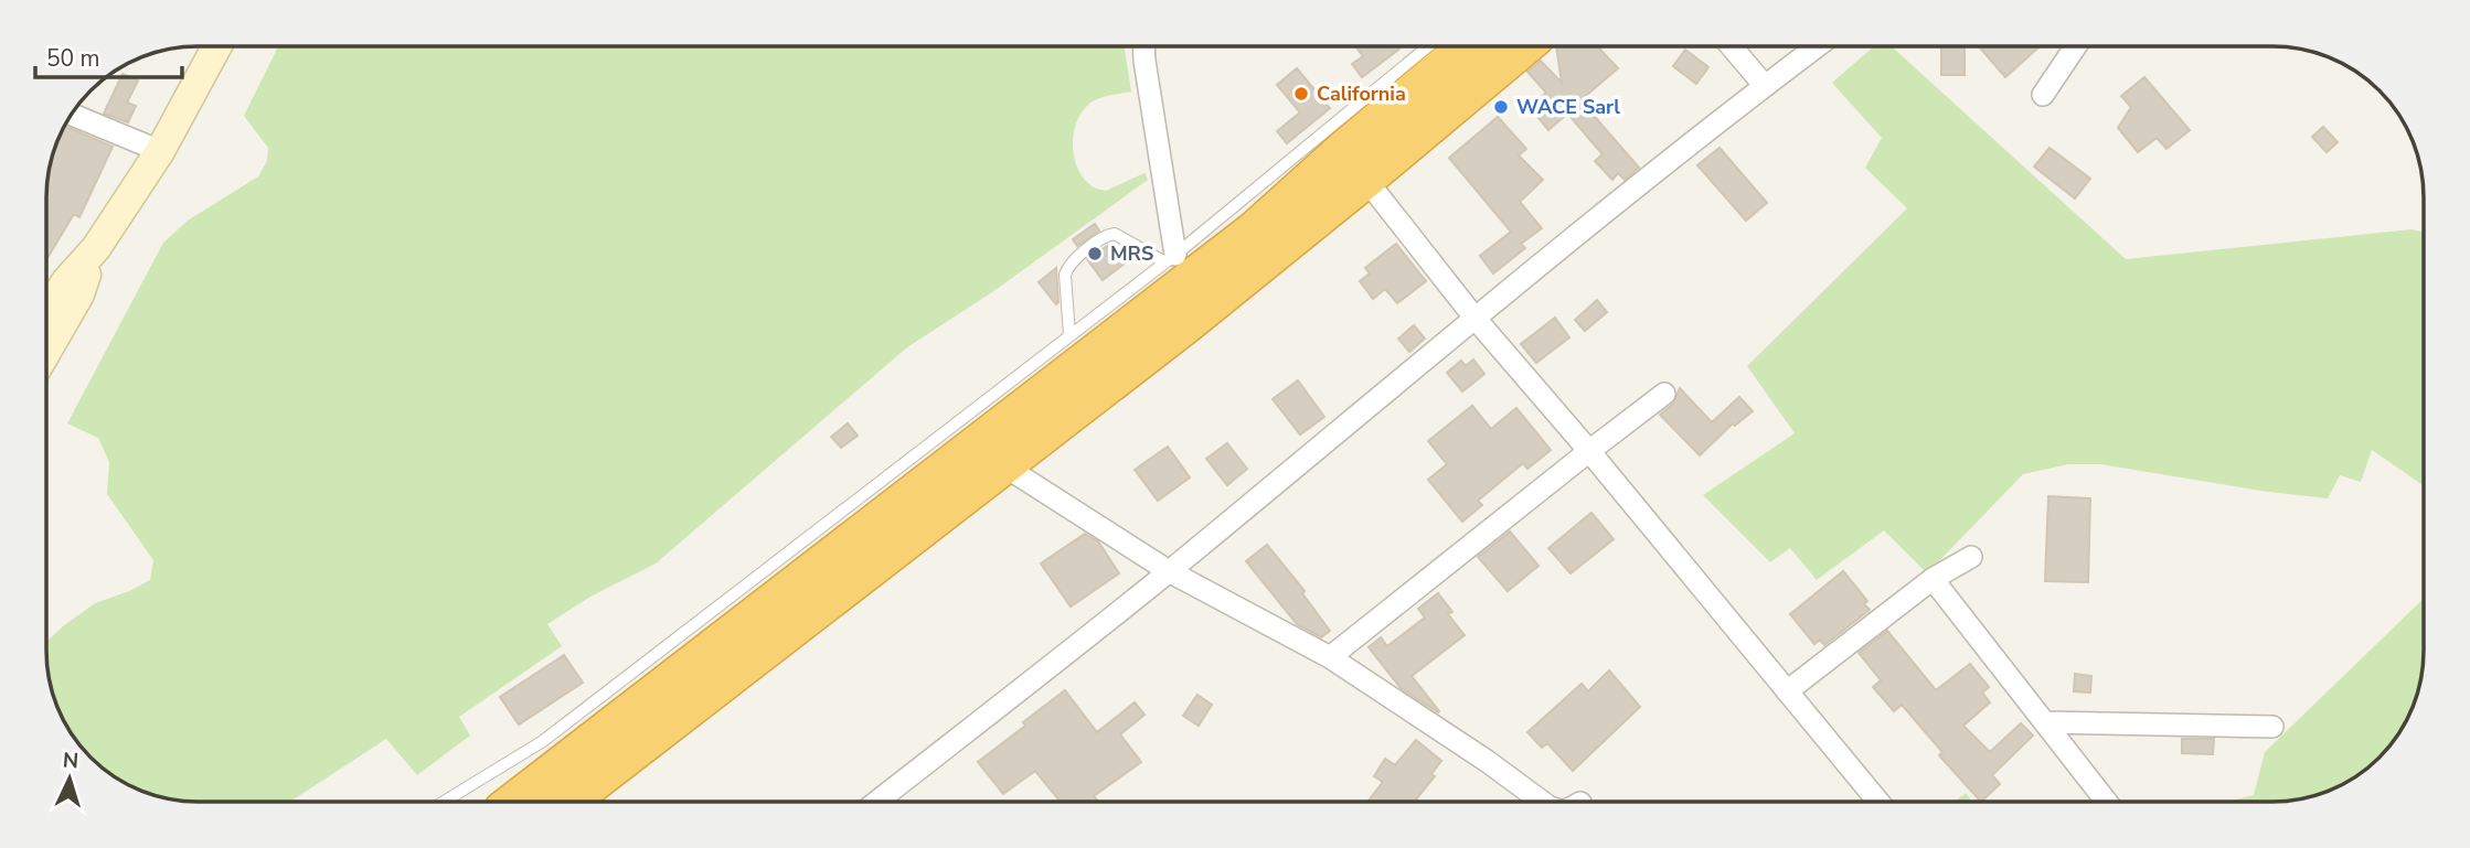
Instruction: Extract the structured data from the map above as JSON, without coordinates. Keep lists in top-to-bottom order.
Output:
{
  "places": ["California", "WACE Sarl", "MRS"],
  "scale_bar": "50 m",
  "north": "top"
}
